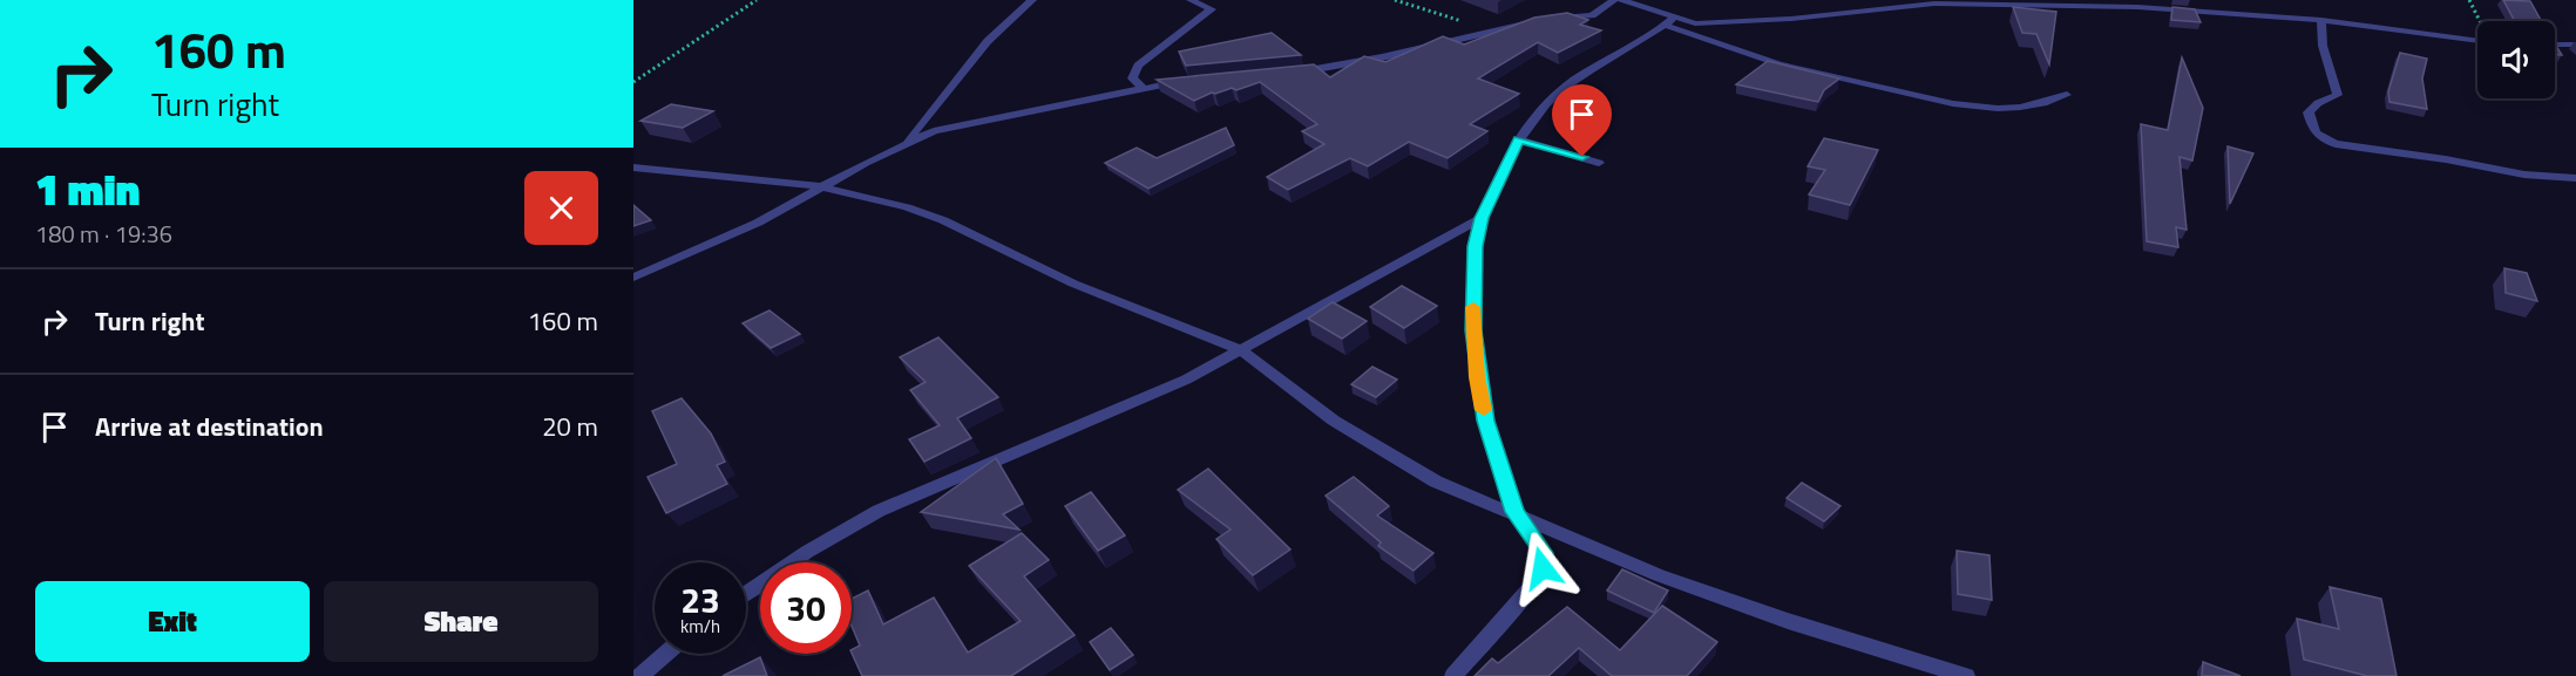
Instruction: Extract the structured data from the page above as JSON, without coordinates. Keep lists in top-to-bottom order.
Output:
{
  "page": {
    "turn": ["160 m", "Turn right"],
    "heading": ["1 min", "180 m · 19:36"],
    "list": [
      {
        "name": "Turn right",
        "value": "160 m"
      },
      {
        "name": "Arrive at destination",
        "value": "20 m"
      }
    ],
    "speed": "23 km/h",
    "limit": "30",
    "buttons": ["Exit", "Share"]
  }
}
